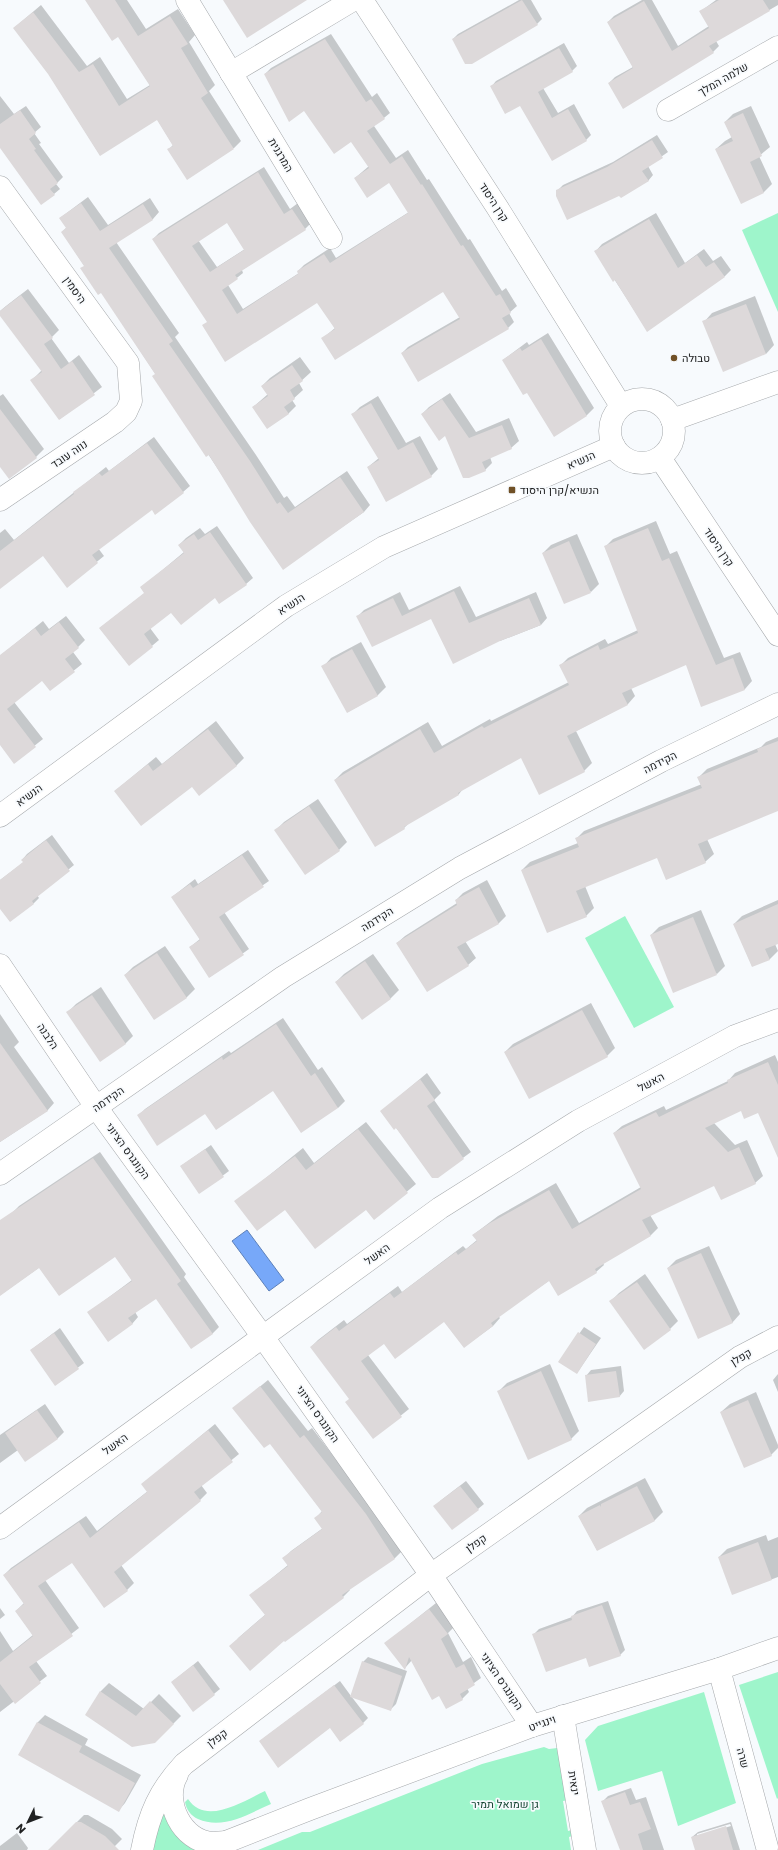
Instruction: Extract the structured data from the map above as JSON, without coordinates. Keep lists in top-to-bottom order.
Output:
{
  "streets": {
    "street": [
      "שלמה המלך",
      "המרגנית",
      "קרן היסוד",
      "היסמין",
      "נווה עובד",
      "הנשיא",
      "הקידמה",
      "הלבנה",
      "האשל",
      "הקונגרס הציוני",
      "קפלן",
      "וינגייט",
      "שרה",
      "ינאית"
    ]
  },
  "crossings": [
    ["קרן היסוד", "הנשיא"],
    ["היסמין", "נווה עובד"],
    ["הקידמה", "הלבנה"],
    ["הקידמה", "הקונגרס הציוני"],
    ["הלבנה", "הקונגרס הציוני"],
    ["האשל", "הקונגרס הציוני"],
    ["הקונגרס הציוני", "קפלן"],
    ["הקונגרס הציוני", "וינגייט"],
    ["קפלן", "וינגייט"],
    ["וינגייט", "שרה"],
    ["וינגייט", "ינאית"]
  ],
  "parks": ["גן שמואל תמיר"],
  "places": {
    "other": ["טבולה"],
    "transit": ["הנשיא/קרן היסוד"]
  },
  "north": "bottom left"
}
